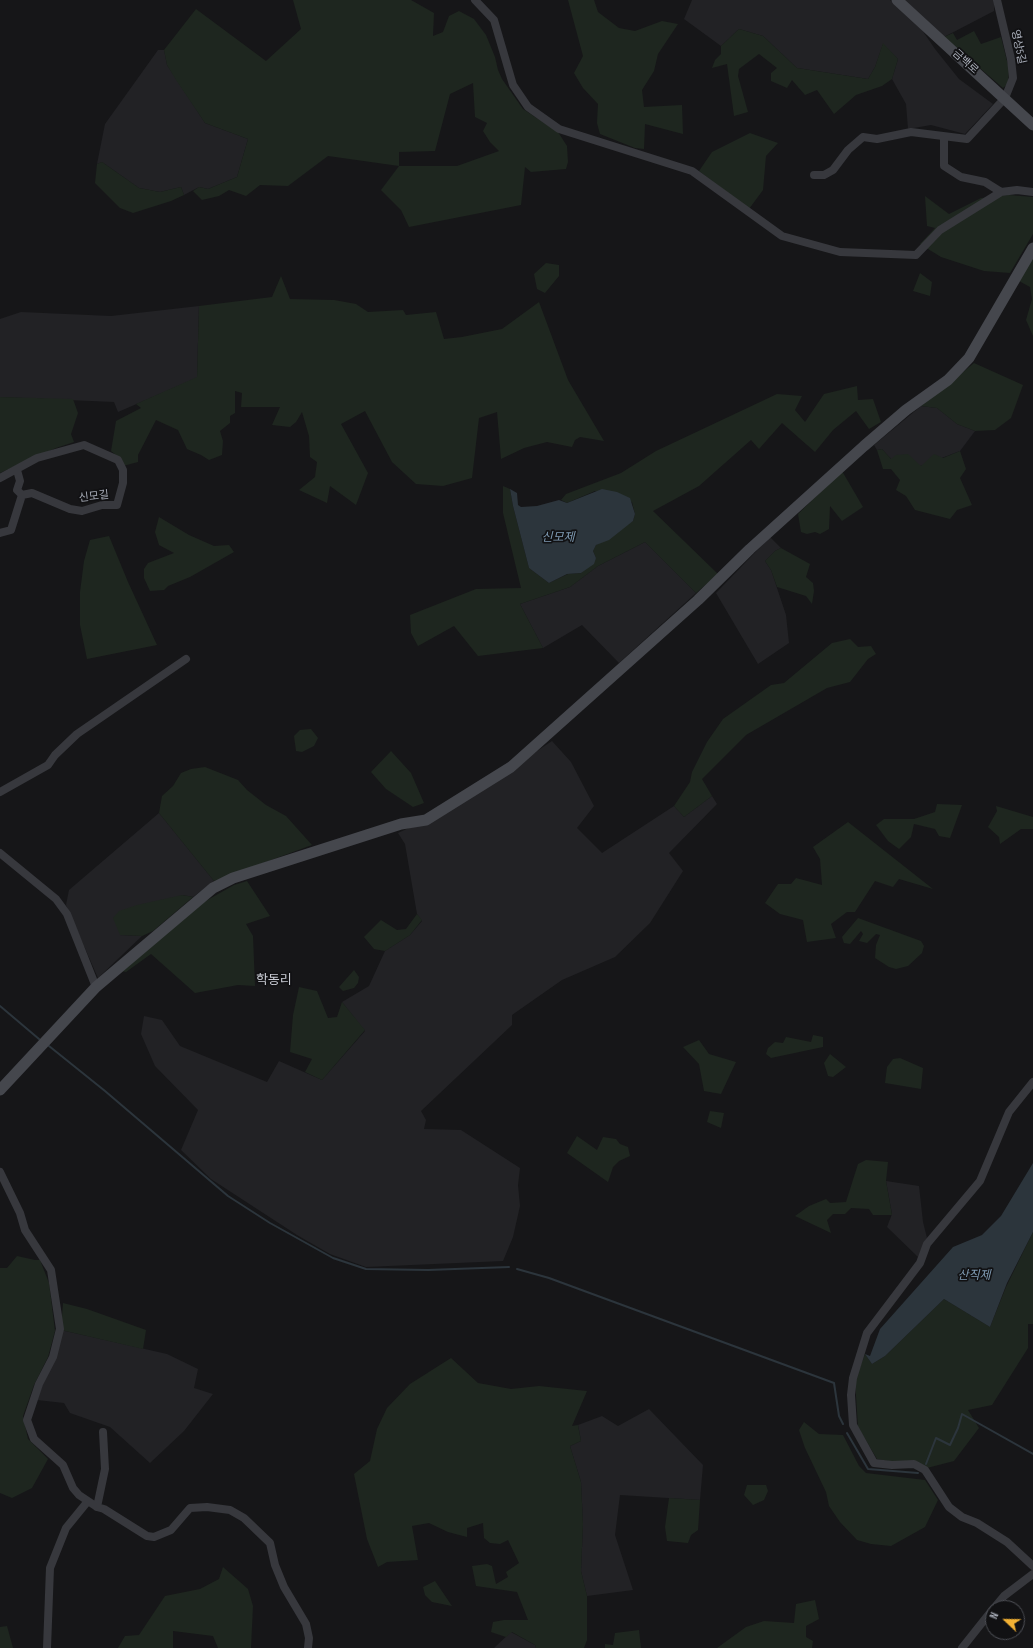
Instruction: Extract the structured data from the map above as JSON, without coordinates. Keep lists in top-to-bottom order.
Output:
{
  "streets": {
    "street": ["영상5길", "금백로", "신모길"]
  },
  "crossings": [
    ["영상5길", "금백로"]
  ],
  "districts": ["학동리"],
  "water": ["신모제", "산직제"],
  "north": "left"
}
